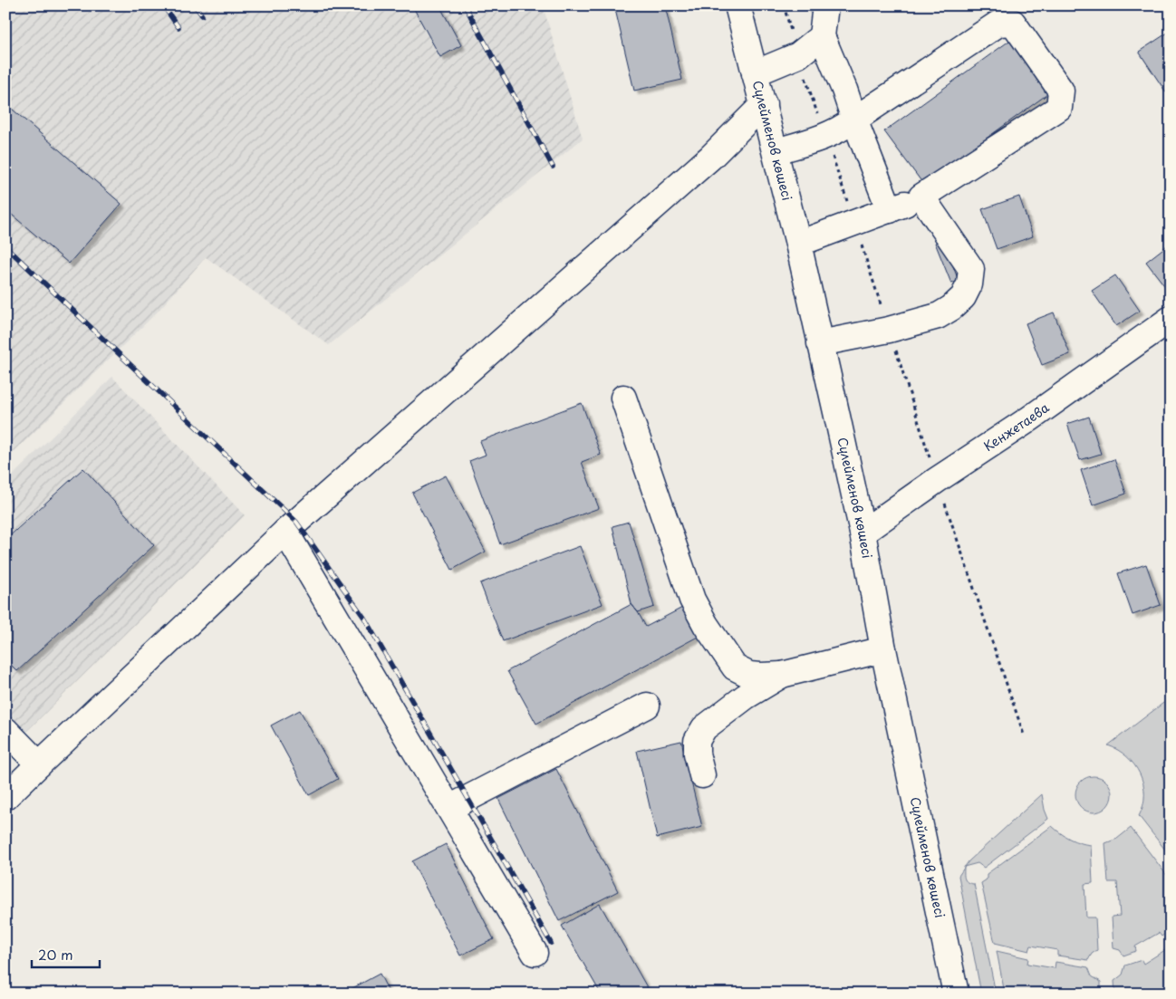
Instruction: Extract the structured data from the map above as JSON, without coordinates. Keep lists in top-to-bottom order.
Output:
{
  "streets": {
    "street": ["Сүлейменов көшесі", "Кенжетаева"]
  },
  "crossings": [
    ["Сүлейменов көшесі", "Кенжетаева"]
  ],
  "scale_bar": "20 m"
}
